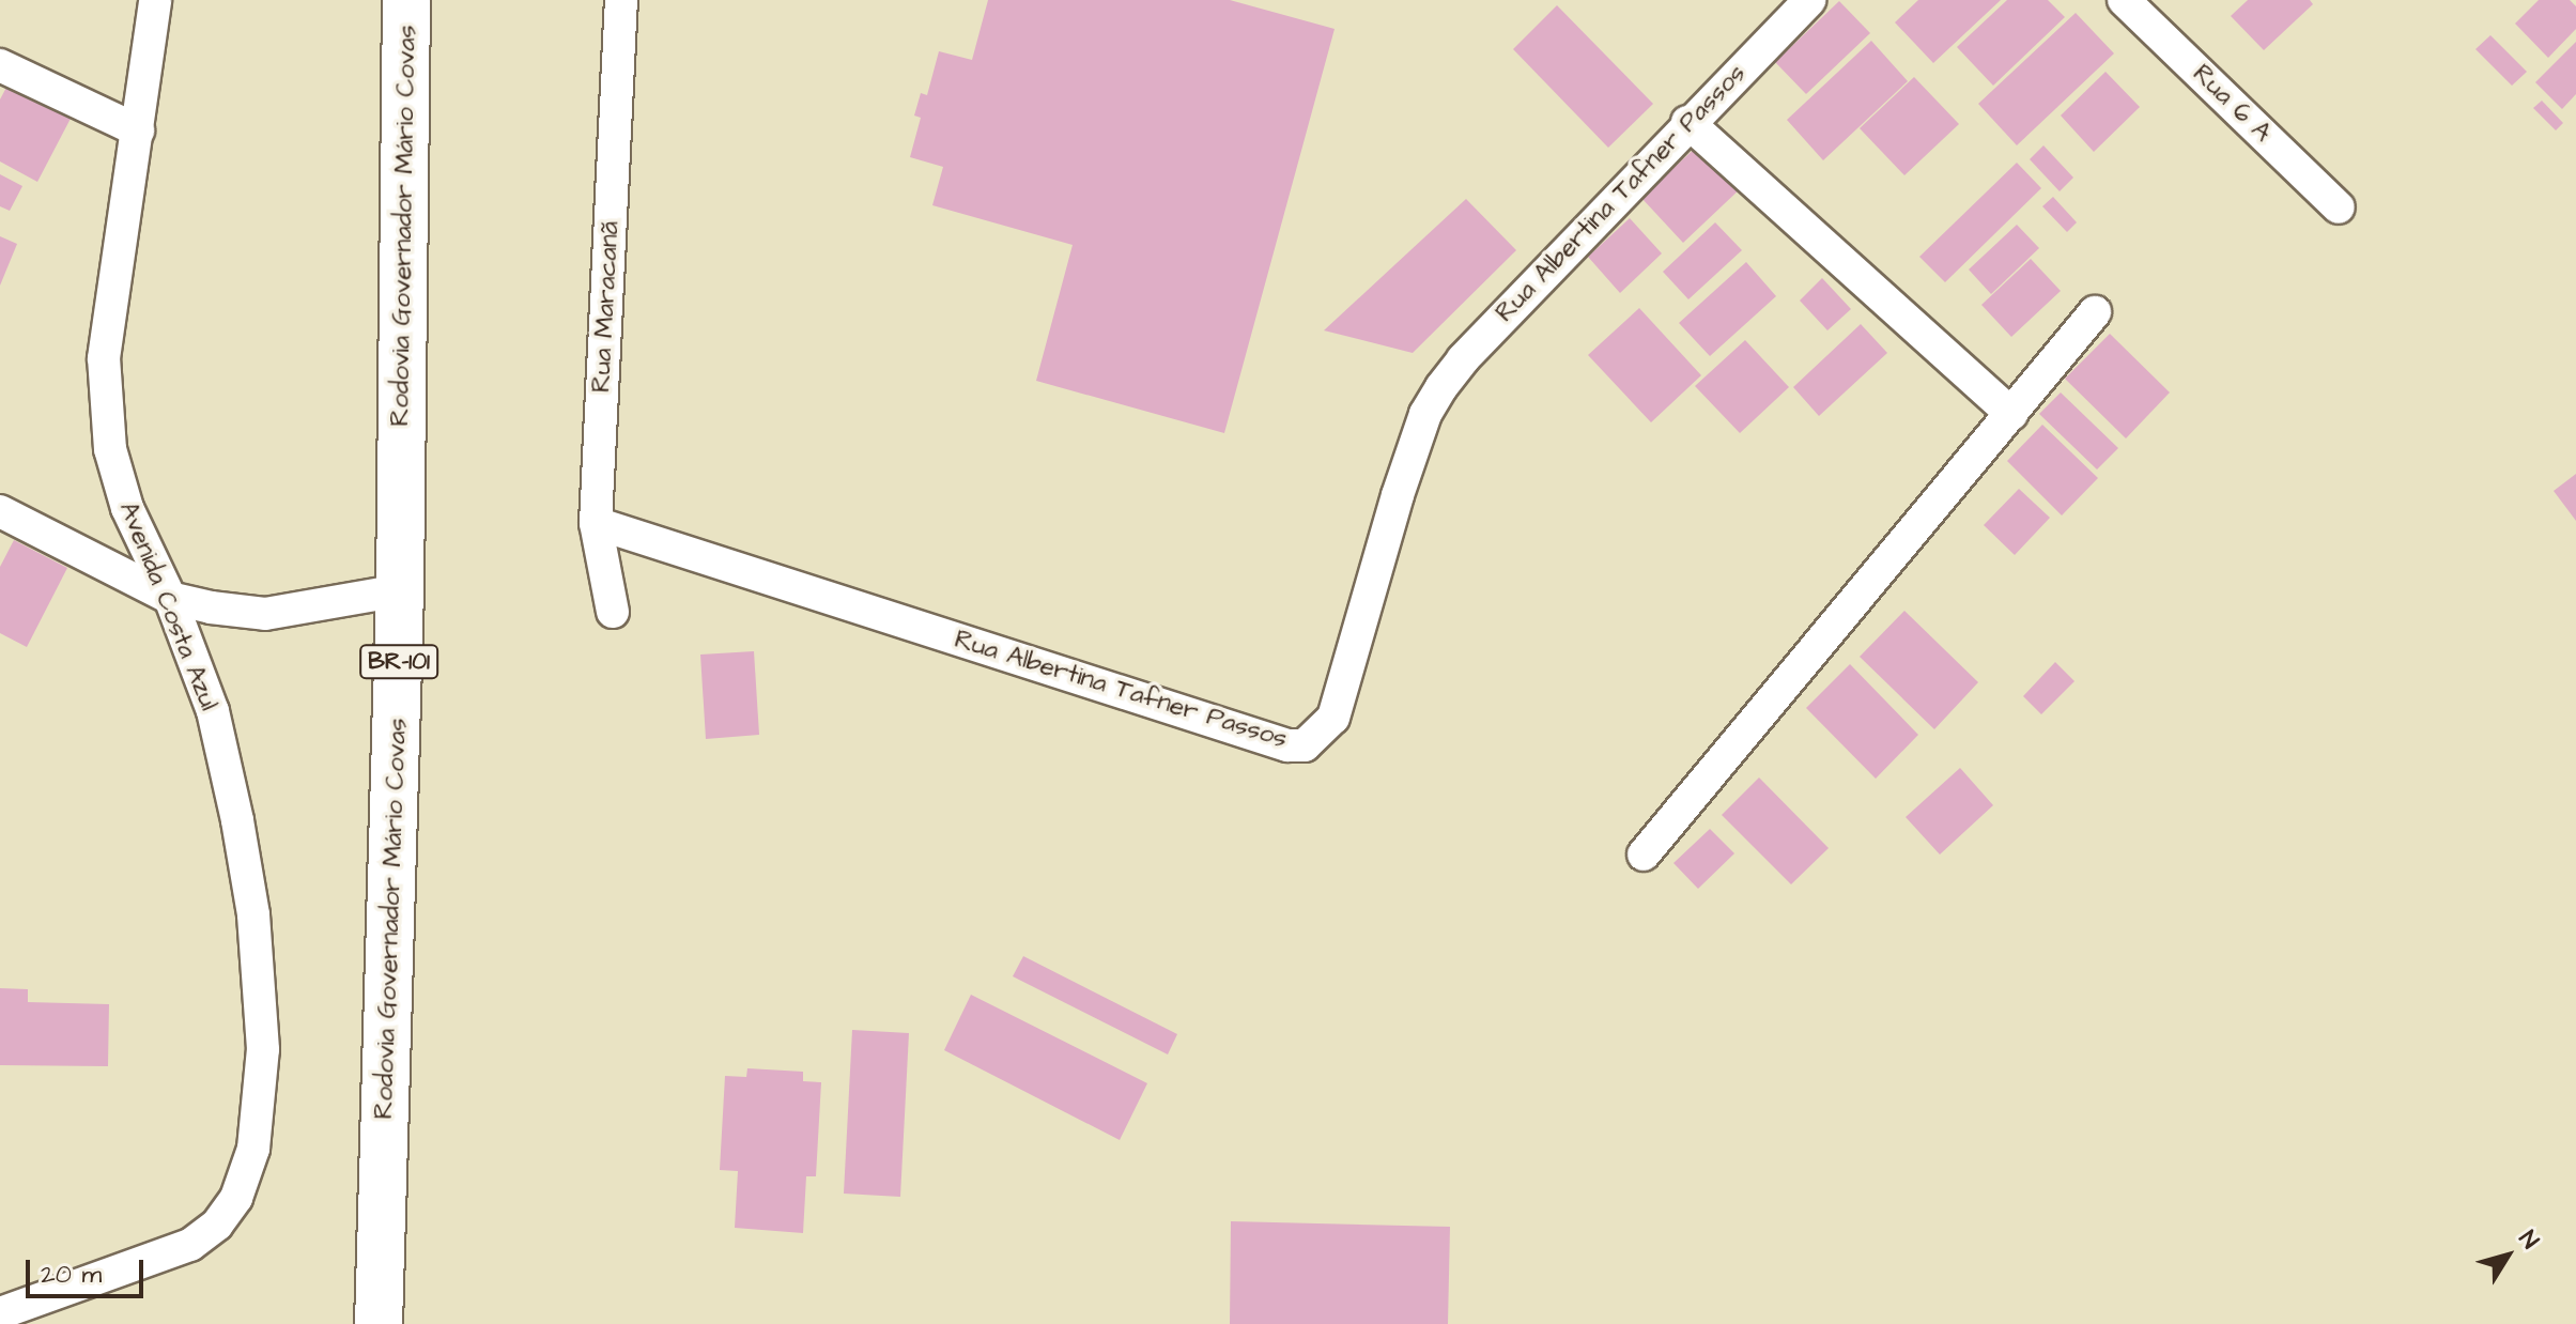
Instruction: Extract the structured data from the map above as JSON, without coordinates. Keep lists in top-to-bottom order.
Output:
{
  "streets": {
    "highway": ["Rodovia Governador Mário Covas", "BR-101"],
    "street": [
      "Rua 6 A",
      "Rua Albertina Tafner Passos",
      "Rua Maracanã",
      "Avenida Costa Azul"
    ]
  },
  "crossings": [
    ["Rua Albertina Tafner Passos", "Rua Maracanã"]
  ],
  "scale_bar": "20 m",
  "north": "top right"
}
